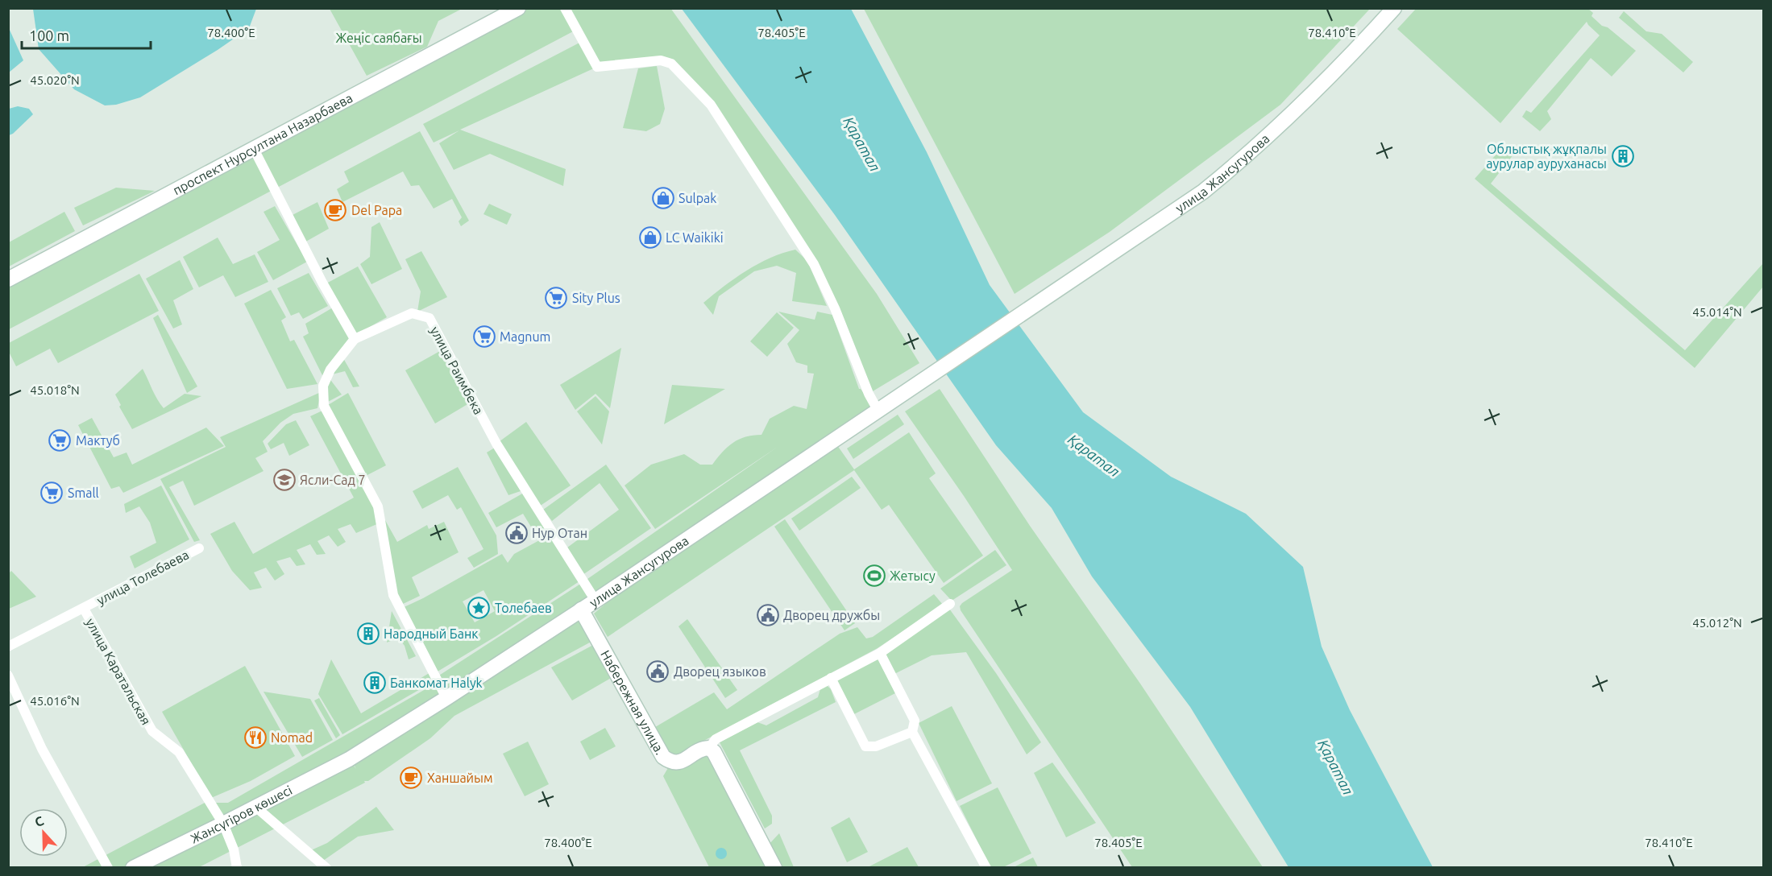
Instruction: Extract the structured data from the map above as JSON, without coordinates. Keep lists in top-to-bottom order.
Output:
{
  "streets": {
    "main road": [
      "проспект Нурсултана Назарбаева",
      "улица Жансугурова",
      "Набережная улица.",
      "Жансүгіров көшесі"
    ],
    "street": ["улица Раимбека", "улица Толебаева", "улица Каратальская"]
  },
  "crossings": [
    ["улица Жансугурова", "улица Раимбека"],
    ["улица Жансугурова", "Набережная улица."],
    ["улица Жансугурова", "Жансүгіров көшесі"],
    ["улица Толебаева", "улица Каратальская"],
    ["улица Каратальская", "Жансүгіров көшесі"]
  ],
  "water": ["Қаратал"],
  "parks": ["Жеңіс саябағы"],
  "places": {
    "building": ["Облыстық жұқпалы аурулар ауруханасы", "Народный Банк", "Банкомат Halyk"],
    "shop": ["Sulpak", "LC Waikiki"],
    "cafe": ["Del Papa", "Ханшайым"],
    "supermarket": [
      "Sity Plus",
      "Magnum",
      "Мактуб",
      "Small"
    ],
    "school or university": ["Ясли-Сад 7"],
    "public building": ["Нур Отан", "Дворец дружбы", "Дворец языков"],
    "sports": ["Жетысу"],
    "place": ["Толебаев"],
    "restaurant": ["Nomad"]
  },
  "scale_bar": "100 m",
  "north": "top",
  "coordinates": [
    "78.400°E",
    "78.405°E",
    "78.410°E",
    "45.020°N",
    "45.014°N",
    "45.018°N",
    "45.012°N",
    "45.016°N"
  ]
}
